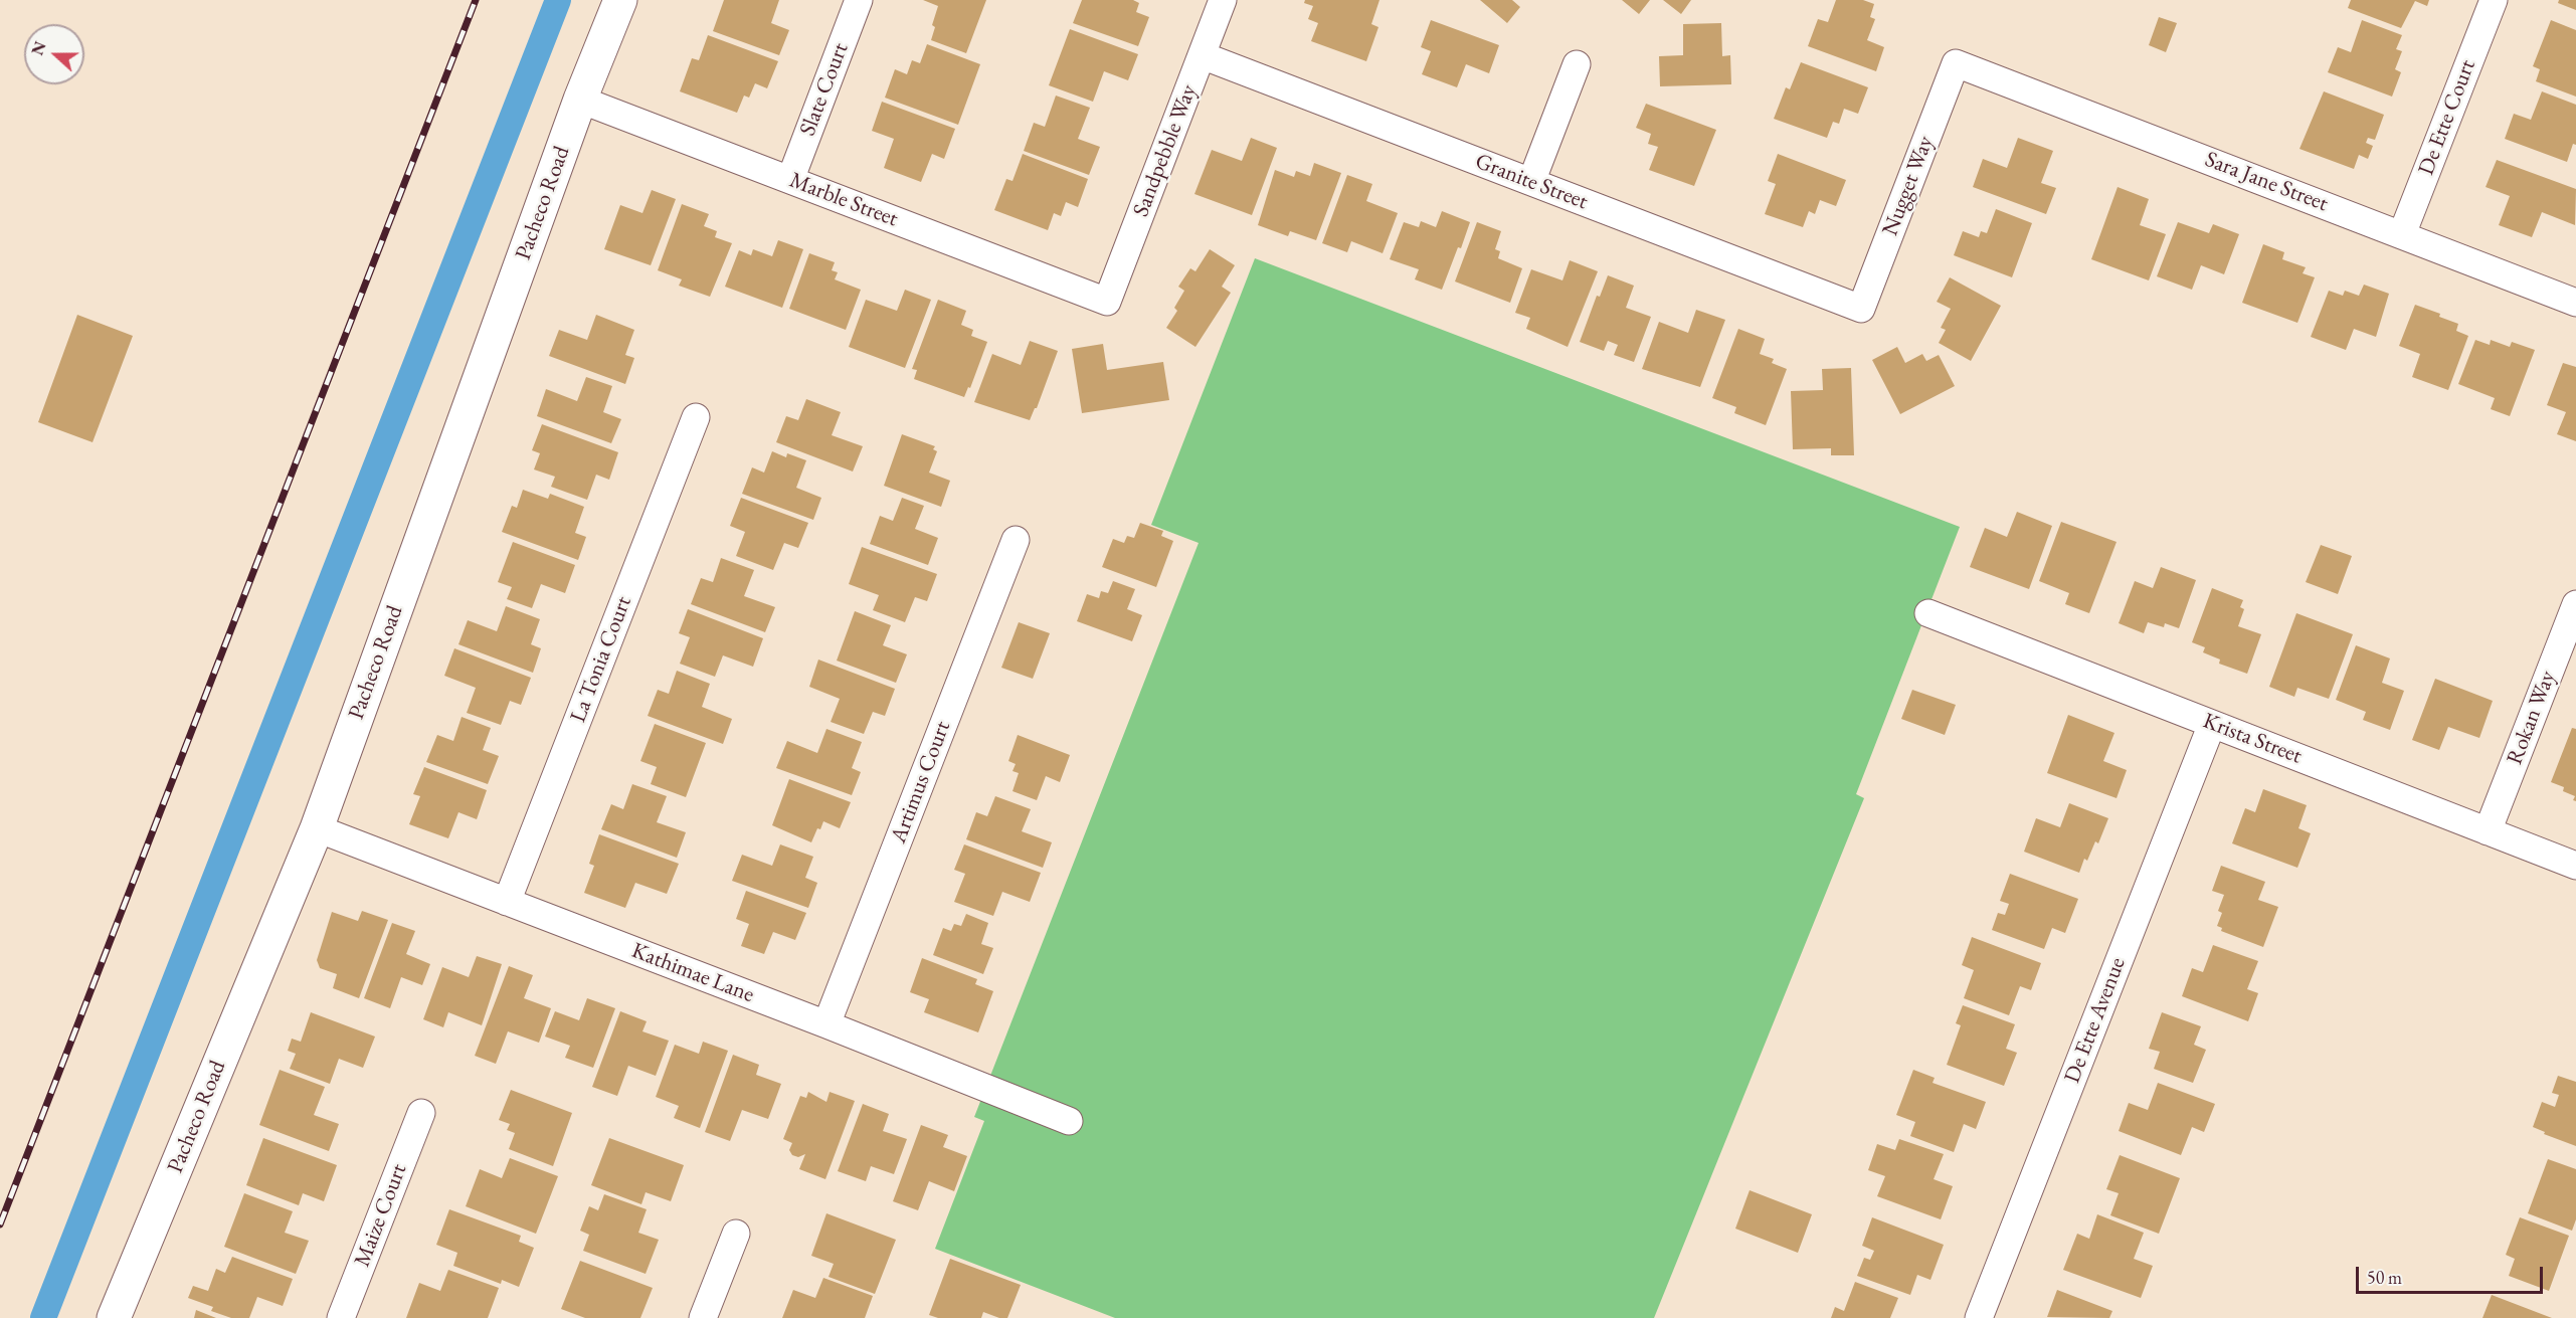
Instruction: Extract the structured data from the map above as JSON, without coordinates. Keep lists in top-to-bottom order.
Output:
{
  "streets": {
    "street": [
      "Slate Court",
      "De Ette Court",
      "Sandpebble Way",
      "Granite Street",
      "Sara Jane Street",
      "Nugget Way",
      "Marble Street",
      "Pacheco Road",
      "La Tonia Court",
      "Rokan Way",
      "Krista Street",
      "Artimus Court",
      "Kathimae Lane",
      "De Ette Avenue",
      "Maize Court"
    ]
  },
  "crossings": [
    ["Slate Court", "Marble Street"],
    ["De Ette Court", "Sara Jane Street"],
    ["Sandpebble Way", "Granite Street"],
    ["Sandpebble Way", "Marble Street"],
    ["Granite Street", "Nugget Way"],
    ["Sara Jane Street", "Nugget Way"],
    ["Marble Street", "Pacheco Road"],
    ["Pacheco Road", "Kathimae Lane"],
    ["La Tonia Court", "Kathimae Lane"],
    ["Rokan Way", "Krista Street"],
    ["Krista Street", "De Ette Avenue"],
    ["Artimus Court", "Kathimae Lane"]
  ],
  "scale_bar": "50 m",
  "north": "left"
}
